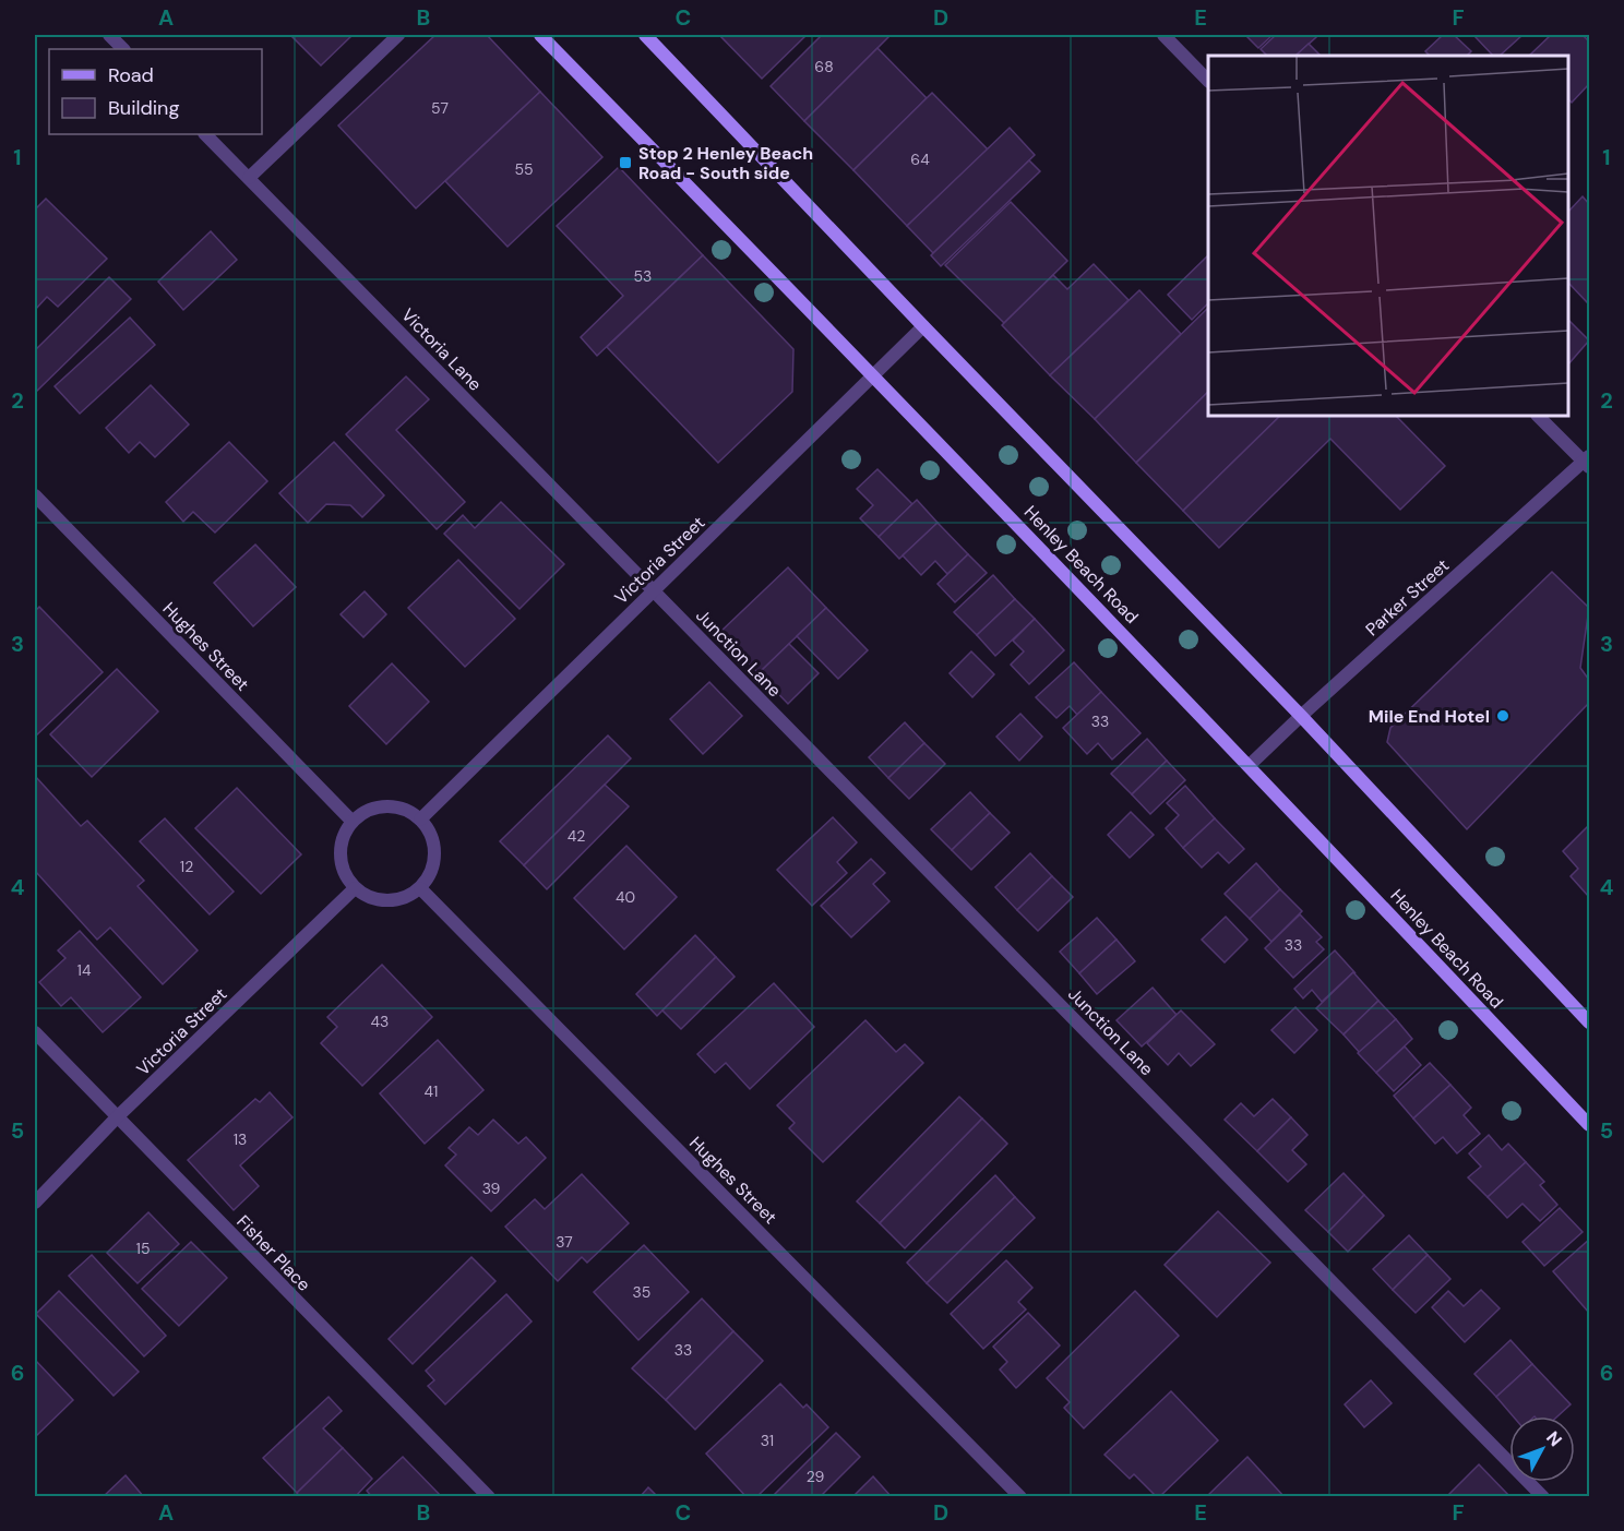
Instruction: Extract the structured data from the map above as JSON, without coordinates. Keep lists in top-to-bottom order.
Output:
{
  "streets": {
    "main road": ["Henley Beach Road"],
    "street": [
      "Victoria Lane",
      "Victoria Street",
      "Parker Street",
      "Hughes Street",
      "Junction Lane",
      "Fisher Place"
    ]
  },
  "crossings": [
    ["Victoria Lane", "Victoria Street"],
    ["Victoria Lane", "Junction Lane"],
    ["Victoria Street", "Henley Beach Road"],
    ["Victoria Street", "Hughes Street"],
    ["Victoria Street", "Junction Lane"],
    ["Victoria Street", "Fisher Place"],
    ["Henley Beach Road", "Parker Street"]
  ],
  "places": {
    "transit": ["Stop 2 Henley Beach Road - South side"],
    "other": ["Mile End Hotel"]
  },
  "house_numbers": [
    "68",
    "57",
    "64",
    "55",
    "53",
    "33",
    "42",
    "12",
    "40",
    "33",
    "14",
    "43",
    "41",
    "13",
    "39",
    "37",
    "15",
    "35",
    "33",
    "31",
    "29"
  ],
  "legend": ["Road", "Building"],
  "north": "top right",
  "grid": {
    "columns": [
      "A",
      "B",
      "C",
      "D",
      "E",
      "F"
    ],
    "rows": [
      "1",
      "2",
      "3",
      "4",
      "5",
      "6"
    ]
  }
}
